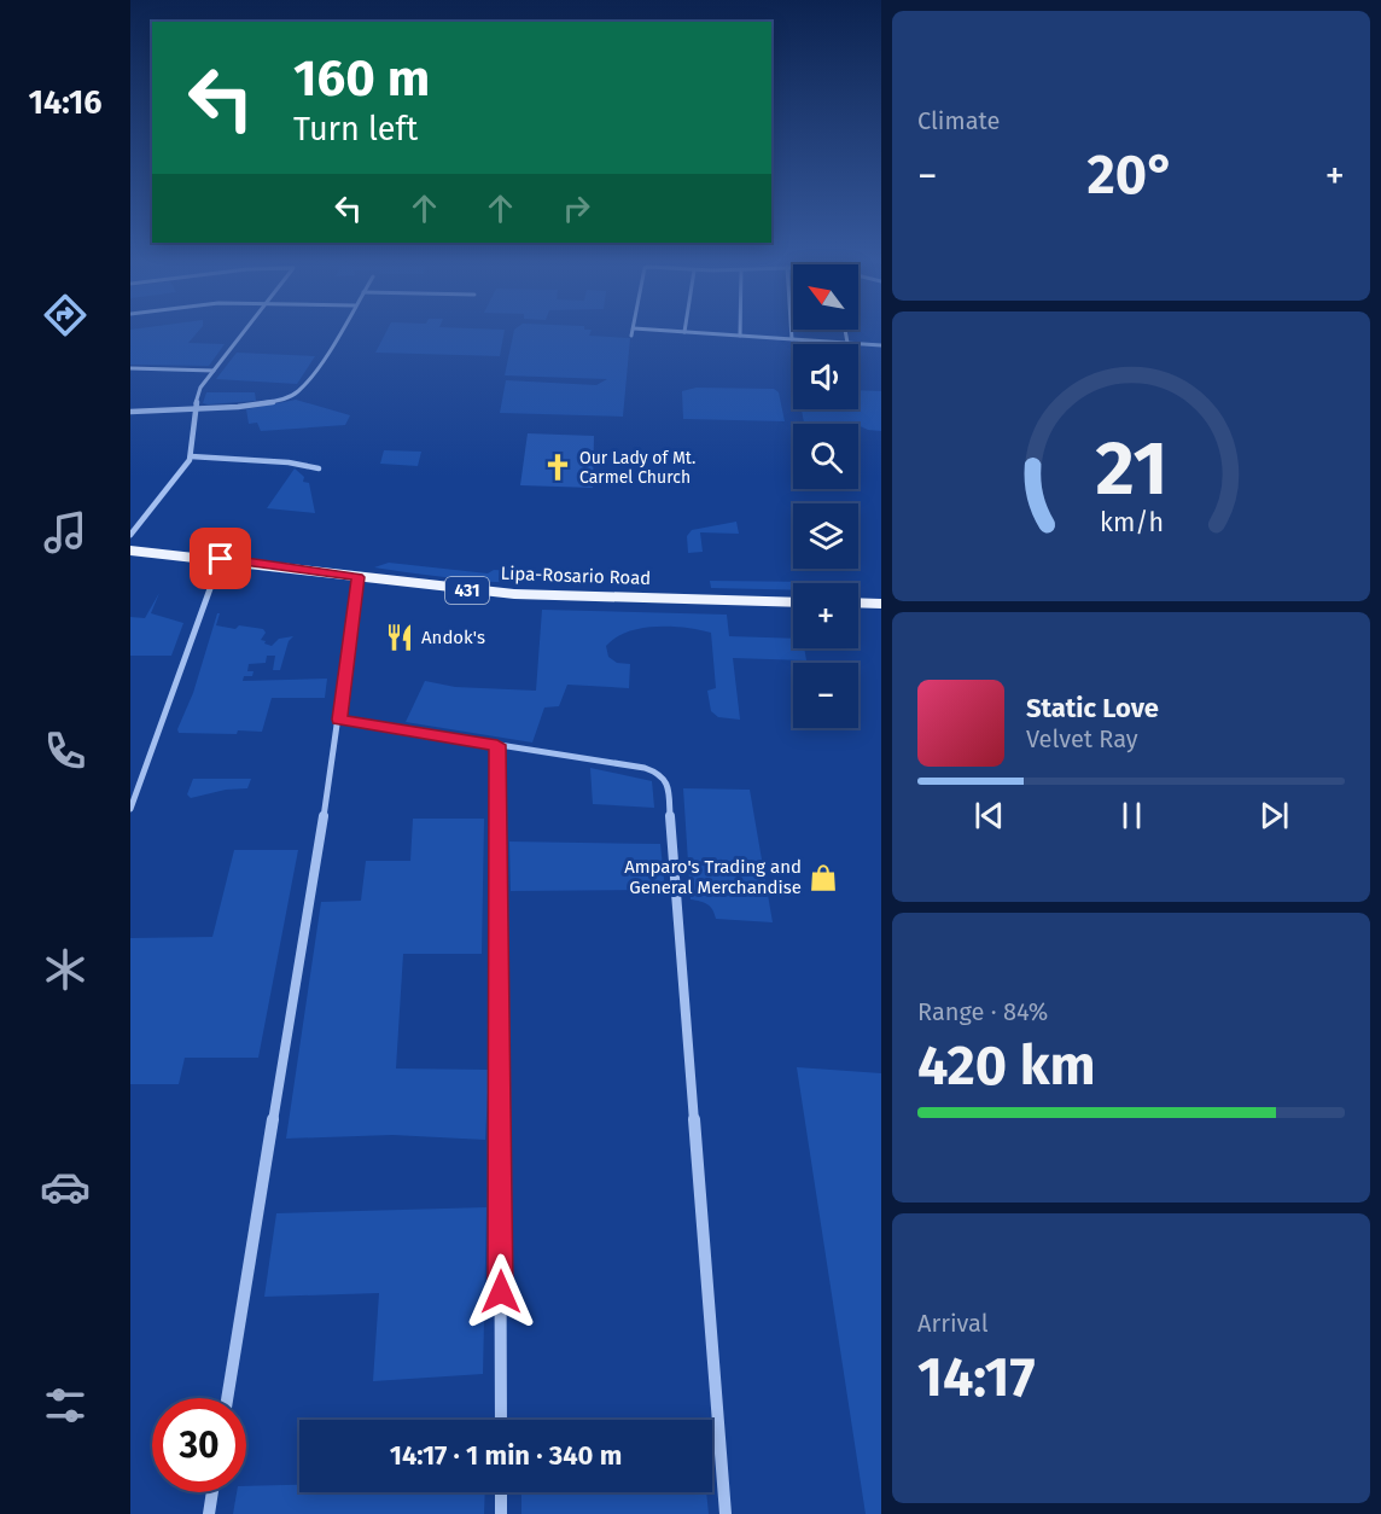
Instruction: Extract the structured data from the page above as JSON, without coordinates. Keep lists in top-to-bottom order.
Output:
{
  "streets": {
    "main road": ["Lipa-Rosario Road", "431"]
  },
  "places": {
    "church": ["Our Lady of Mt. Carmel Church"],
    "restaurant": ["Andok's"],
    "shop": ["Amparo's Trading and General Merchandise"]
  },
  "north": "top left",
  "page": {
    "tabs": "14:16",
    "tile": [
      "Climate",
      ["Range · 84%", "420 km"],
      ["Arrival", "14:17"]
    ],
    "turn": ["160 m", "Turn left"],
    "heat": ["−", "20°", "+"],
    "map_buttons": ["+", "−"],
    "song": ["Static Love", "Velvet Ray"],
    "limit": "30",
    "trip": "14:17 · 1 min · 340 m",
    "gauge": ["21", "km/h"]
  }
}
